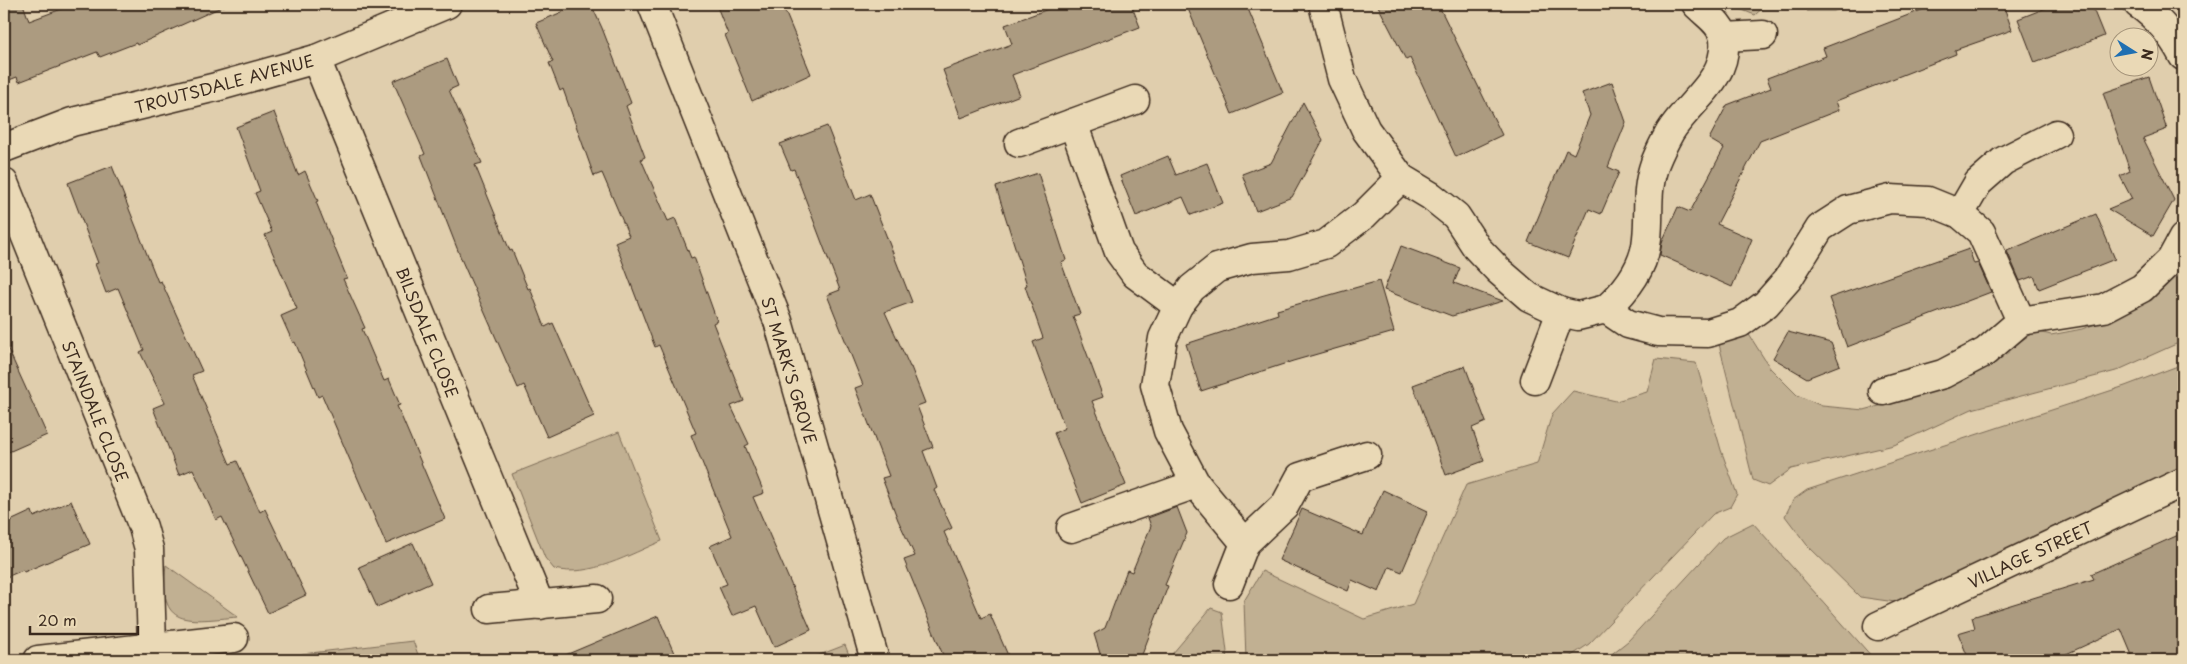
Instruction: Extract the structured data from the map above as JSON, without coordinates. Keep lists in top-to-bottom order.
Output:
{
  "streets": {
    "street": [
      "TROUTSDALE AVENUE",
      "BILSDALE CLOSE",
      "ST MARK'S GROVE",
      "STAINDALE CLOSE",
      "VILLAGE STREET"
    ]
  },
  "crossings": [
    ["TROUTSDALE AVENUE", "BILSDALE CLOSE"]
  ],
  "scale_bar": "20 m",
  "north": "right"
}
